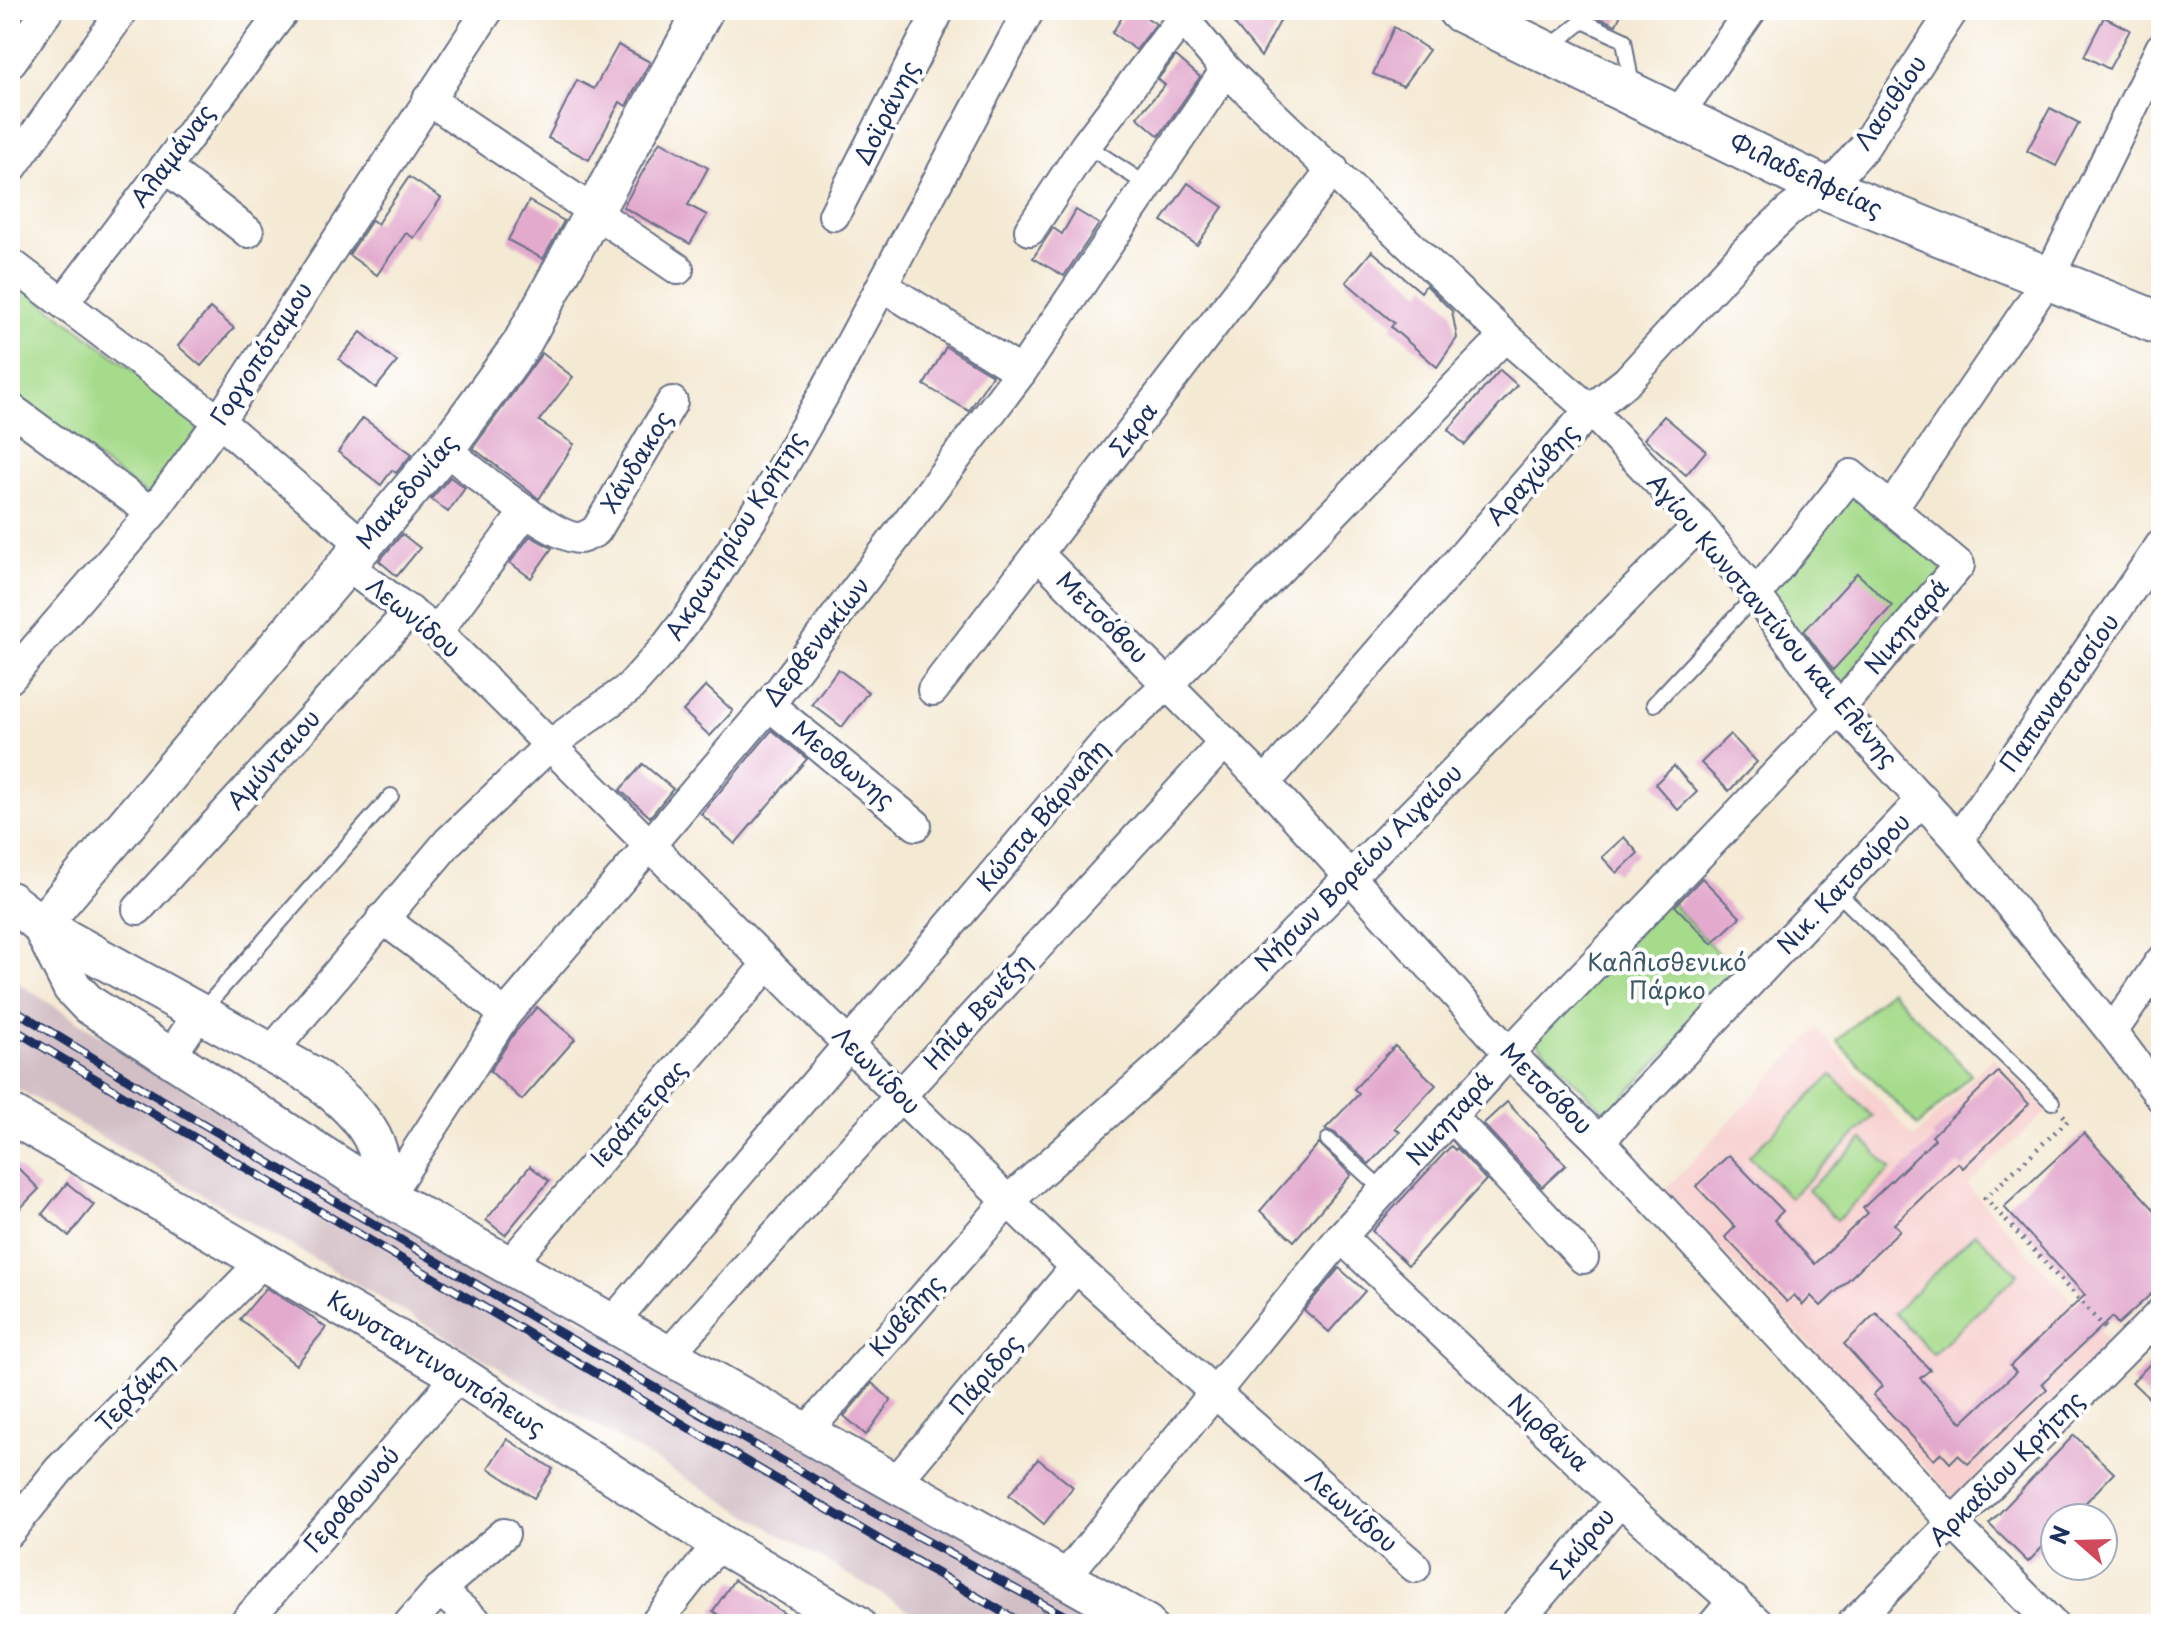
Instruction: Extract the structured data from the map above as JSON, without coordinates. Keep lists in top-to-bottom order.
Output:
{
  "streets": {
    "main road": ["Φιλαδελφείας"],
    "street": [
      "Λασιθίου",
      "Δοϊράνης",
      "Αλαμάνας",
      "Γοργοπόταμου",
      "Σκρα",
      "Χάνδακος",
      "Αραχώβης",
      "Μακεδονίας",
      "Ακρωτηρίου Κρήτης",
      "Λεωνίδου",
      "Μετσόβου",
      "Αγίου Κωνσταντίνου και Ελένης",
      "Νικηταρά",
      "Δερβενακίων",
      "Παπαναστασίου",
      "Αμύνταιου",
      "Μεοθωνης",
      "Κώστα Βάρναλη",
      "Νήσων Βορείου Αιγαίου",
      "Νικ. Κατσούρου",
      "Ηλία Βενέζη",
      "Ιεράπετρας",
      "Κυβέλης",
      "Κωνσταντινουπόλεως",
      "Πάριδος",
      "Τερζάκη",
      "Νιρβάνα",
      "Αρκαδίου Κρήτης",
      "Γεροβουνού",
      "Σκύρου"
    ]
  },
  "crossings": [
    ["Λασιθίου", "Φιλαδελφείας"],
    ["Λασιθίου", "Αραχώβης"],
    ["Αλαμάνας", "Λεωνίδου"],
    ["Φιλαδελφείας", "Αραχώβης"],
    ["Γοργοπόταμου", "Λεωνίδου"],
    ["Σκρα", "Μετσόβου"],
    ["Σκρα", "Αγίου Κωνσταντίνου και Ελένης"],
    ["Χάνδακος", "Μακεδονίας"],
    ["Αραχώβης", "Μετσόβου"],
    ["Αραχώβης", "Αγίου Κωνσταντίνου και Ελένης"],
    ["Μακεδονίας", "Λεωνίδου"],
    ["Ακρωτηρίου Κρήτης", "Λεωνίδου"],
    ["Λεωνίδου", "Νικηταρά"],
    ["Λεωνίδου", "Δερβενακίων"],
    ["Λεωνίδου", "Αμύνταιου"],
    ["Λεωνίδου", "Κώστα Βάρναλη"],
    ["Λεωνίδου", "Νήσων Βορείου Αιγαίου"],
    ["Λεωνίδου", "Ηλία Βενέζη"],
    ["Λεωνίδου", "Ιεράπετρας"],
    ["Λεωνίδου", "Κυβέλης"],
    ["Λεωνίδου", "Πάριδος"],
    ["Μετσόβου", "Νικηταρά"],
    ["Μετσόβου", "Κώστα Βάρναλη"],
    ["Μετσόβου", "Νήσων Βορείου Αιγαίου"],
    ["Μετσόβου", "Νικ. Κατσούρου"],
    ["Μετσόβου", "Ηλία Βενέζη"],
    ["Μετσόβου", "Αρκαδίου Κρήτης"],
    ["Αγίου Κωνσταντίνου και Ελένης", "Νικηταρά"],
    ["Αγίου Κωνσταντίνου και Ελένης", "Δερβενακίων"],
    ["Αγίου Κωνσταντίνου και Ελένης", "Παπαναστασίου"],
    ["Αγίου Κωνσταντίνου και Ελένης", "Κώστα Βάρναλη"],
    ["Αγίου Κωνσταντίνου και Ελένης", "Νήσων Βορείου Αιγαίου"],
    ["Αγίου Κωνσταντίνου και Ελένης", "Νικ. Κατσούρου"],
    ["Νικηταρά", "Νιρβάνα"],
    ["Δερβενακίων", "Μεοθωνης"],
    ["Νήσων Βορείου Αιγαίου", "Κυβέλης"],
    ["Κωνσταντινουπόλεως", "Τερζάκη"],
    ["Κωνσταντινουπόλεως", "Γεροβουνού"],
    ["Νιρβάνα", "Σκύρου"]
  ],
  "parks": ["Καλλισθενικό Πάρκο"],
  "north": "left"
}
